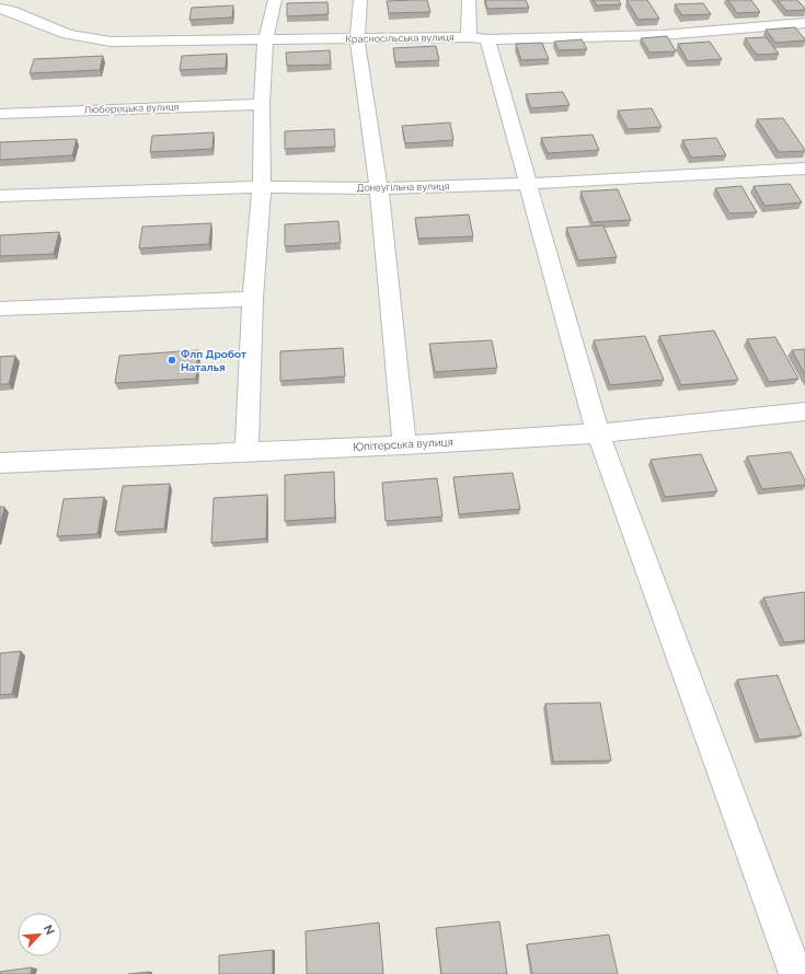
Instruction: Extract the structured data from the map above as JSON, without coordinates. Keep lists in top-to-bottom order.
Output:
{
  "streets": {
    "street": [
      "Красносільська вулиця",
      "Люберецька вулиця",
      "Донвугільна вулиця",
      "Юпітерська вулиця"
    ]
  },
  "places": ["Флп Дробот Наталья"],
  "north": "top right"
}
